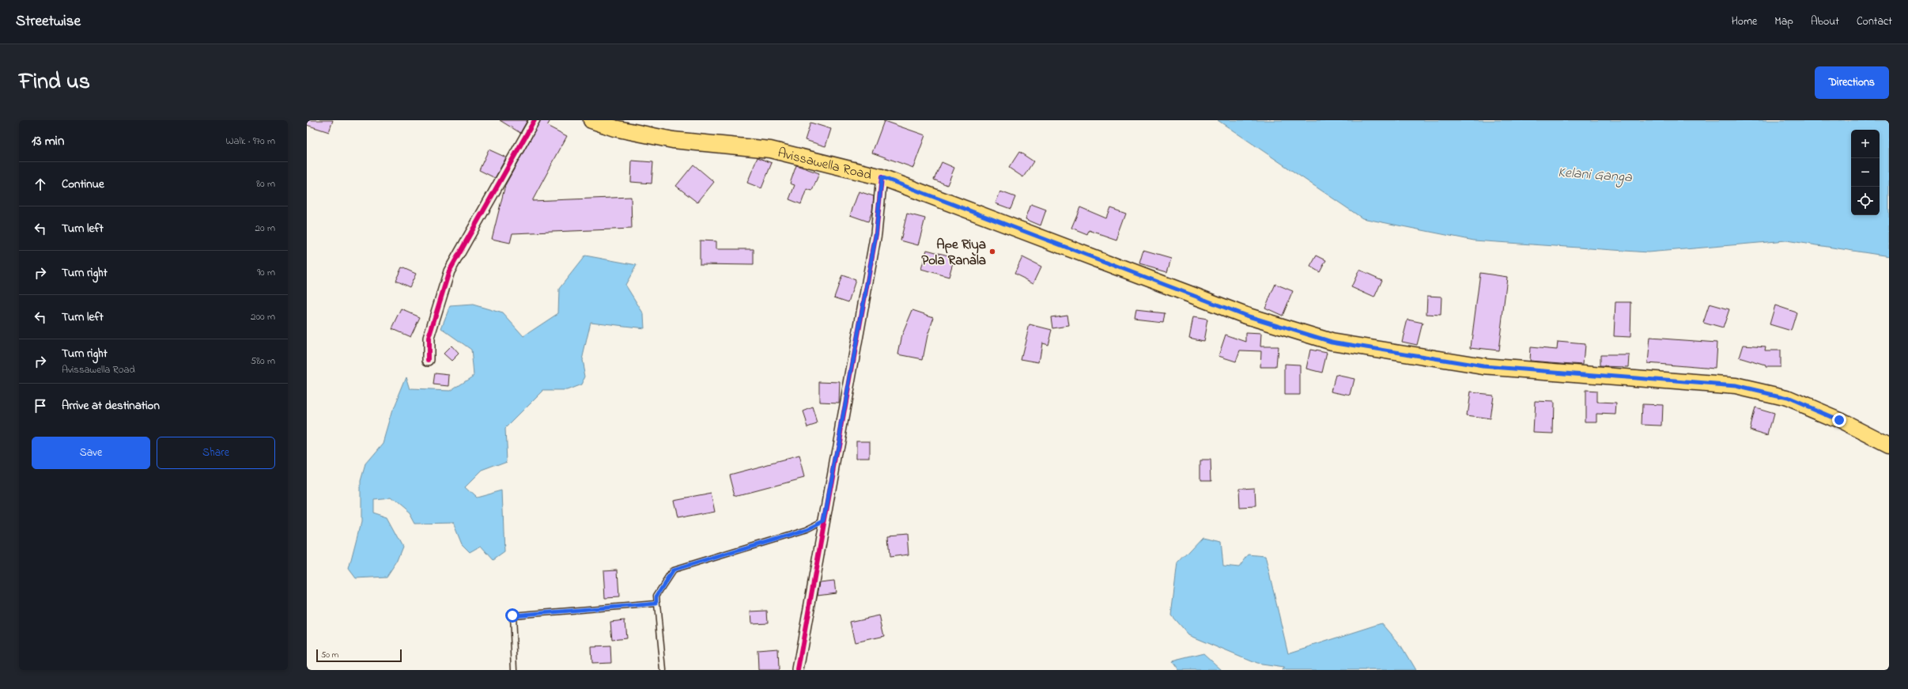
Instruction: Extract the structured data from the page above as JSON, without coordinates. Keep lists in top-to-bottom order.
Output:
{
  "streets": {
    "main road": ["Avissawella Road"]
  },
  "water": ["Kelani Ganga"],
  "places": ["Ape Riya Pola Ranala"],
  "scale_bar": "50 m",
  "page": {
    "header": "Streetwise",
    "nav": [
      "Home",
      "Map",
      "About",
      "Contact"
    ],
    "title": "Find us",
    "buttons": [
      "Directions",
      ["Save", "Share"]
    ],
    "heading": ["13 min", "Walk · 970 m"],
    "map_buttons": ["+", "−"],
    "list": [
      ["Continue", "80 m"],
      ["Turn left", "20 m"],
      ["Turn right", "90 m"],
      ["Turn left", "200 m"],
      ["Turn right", "Avissawella Road", "580 m"],
      "Arrive at destination"
    ],
    "scale": "50 m"
  }
}
